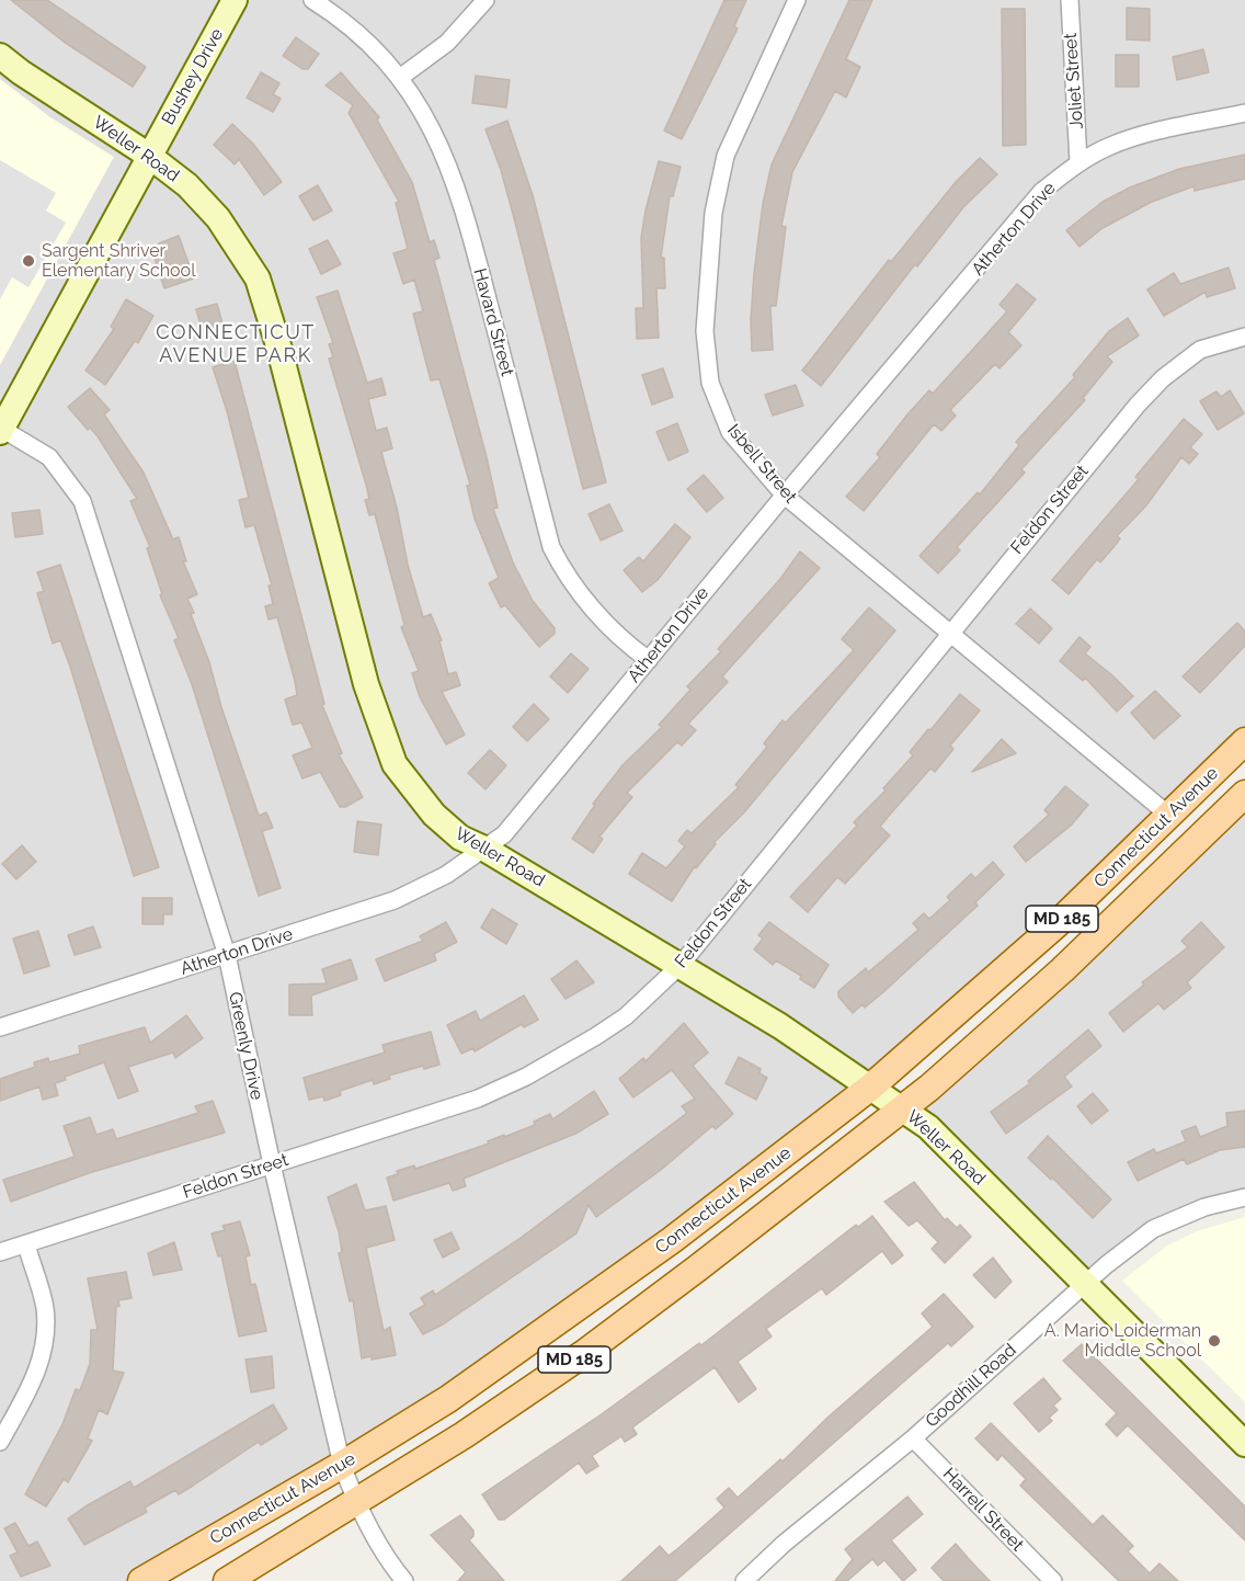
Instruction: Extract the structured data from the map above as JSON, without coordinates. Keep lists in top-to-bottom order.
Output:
{
  "streets": {
    "main road": ["Connecticut Avenue", "MD 185"],
    "street": [
      "Bushey Drive",
      "Joliet Street",
      "Weller Road",
      "Atherton Drive",
      "Havard Street",
      "Isbell Street",
      "Feldon Street",
      "Greenly Drive",
      "Goodhill Road",
      "Harrell Street"
    ]
  },
  "crossings": [
    ["Bushey Drive", "Weller Road"],
    ["Bushey Drive", "Greenly Drive"],
    ["Joliet Street", "Atherton Drive"],
    ["Weller Road", "Atherton Drive"],
    ["Weller Road", "Feldon Street"],
    ["Weller Road", "Connecticut Avenue"],
    ["Weller Road", "Goodhill Road"],
    ["Atherton Drive", "Havard Street"],
    ["Atherton Drive", "Isbell Street"],
    ["Atherton Drive", "Greenly Drive"],
    ["Isbell Street", "Feldon Street"],
    ["Isbell Street", "Connecticut Avenue"],
    ["Feldon Street", "Greenly Drive"],
    ["Connecticut Avenue", "Greenly Drive"],
    ["Goodhill Road", "Harrell Street"]
  ],
  "districts": ["CONNECTICUT AVENUE PARK"],
  "places": ["Sargent Shriver Elementary School", "A. Mario Loiderman Middle School"]
}
